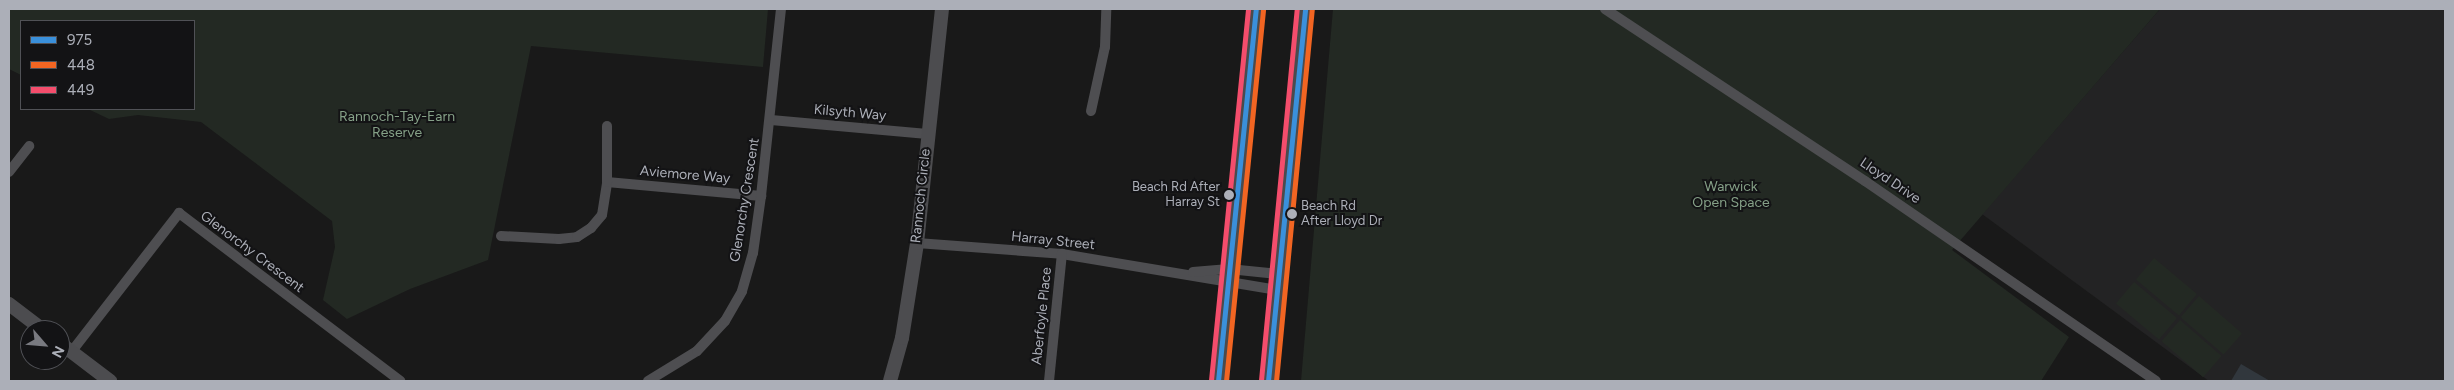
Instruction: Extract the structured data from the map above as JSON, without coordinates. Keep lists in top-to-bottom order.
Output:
{
  "streets": {
    "street": [
      "Kilsyth Way",
      "Aviemore Way",
      "Lloyd Drive",
      "Rannoch Circle",
      "Glenorchy Crescent",
      "Harray Street",
      "Aberfoyle Place"
    ]
  },
  "crossings": [
    ["Kilsyth Way", "Rannoch Circle"],
    ["Kilsyth Way", "Glenorchy Crescent"],
    ["Aviemore Way", "Glenorchy Crescent"],
    ["Rannoch Circle", "Harray Street"],
    ["Harray Street", "Aberfoyle Place"]
  ],
  "parks": ["Rannoch-Tay-Earn Reserve", "Warwick Open Space"],
  "places": ["Beach Rd After Harray St", "Beach Rd After Lloyd Dr"],
  "lines": ["transit line 975", "transit line 449", "transit line 448"],
  "legend": ["975", "448", "449"],
  "north": "bottom right"
}
